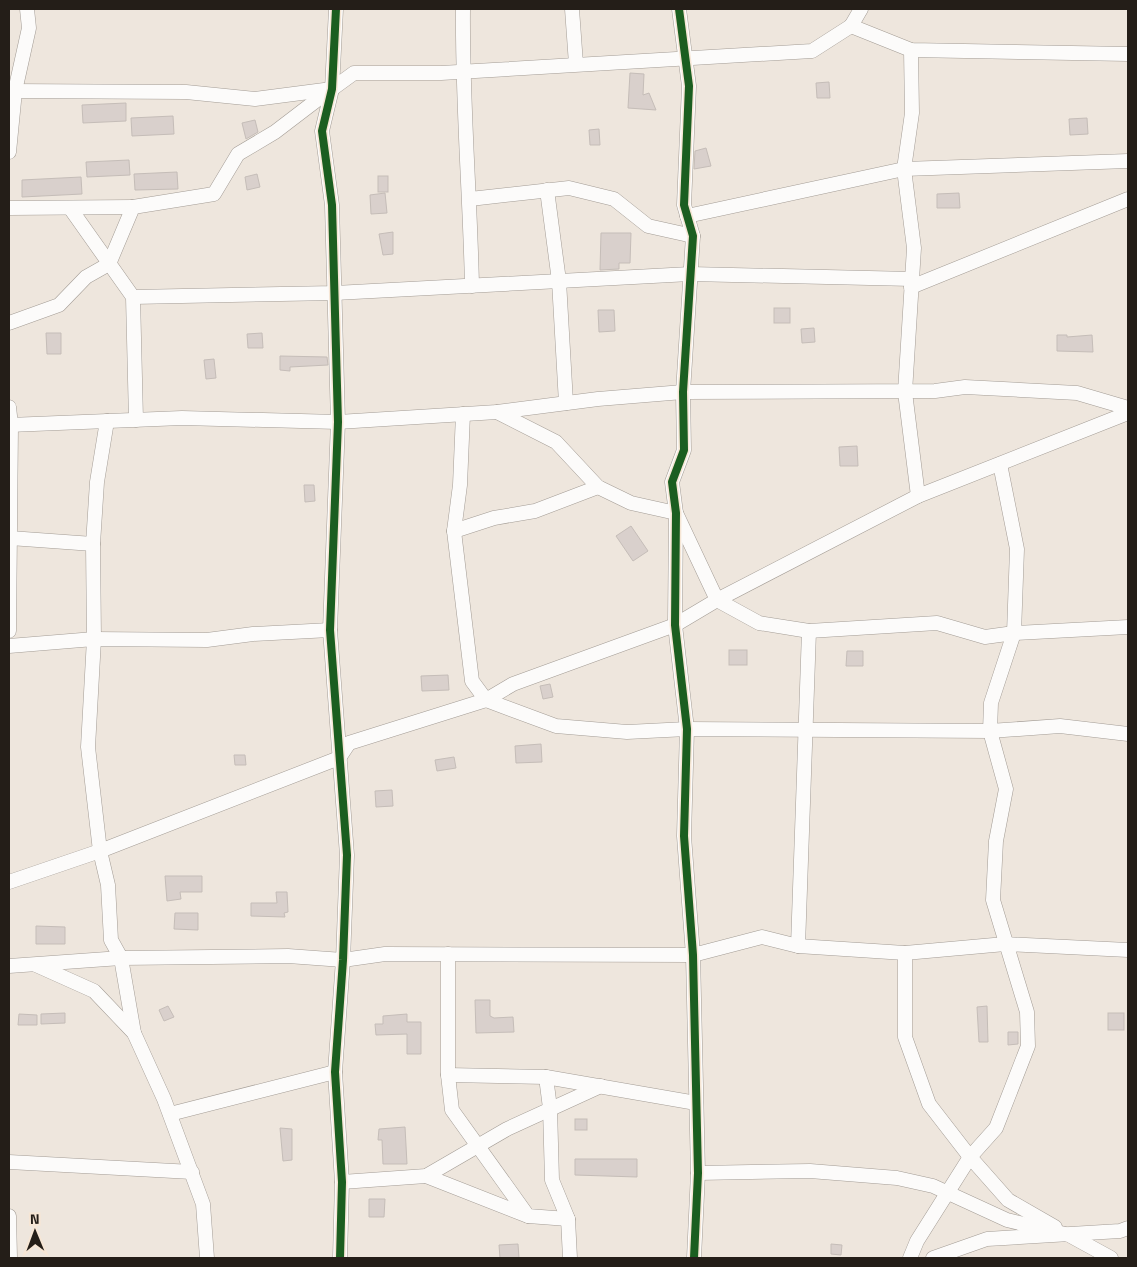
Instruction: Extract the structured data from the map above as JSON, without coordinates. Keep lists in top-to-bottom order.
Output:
{
  "north": "top"
}
